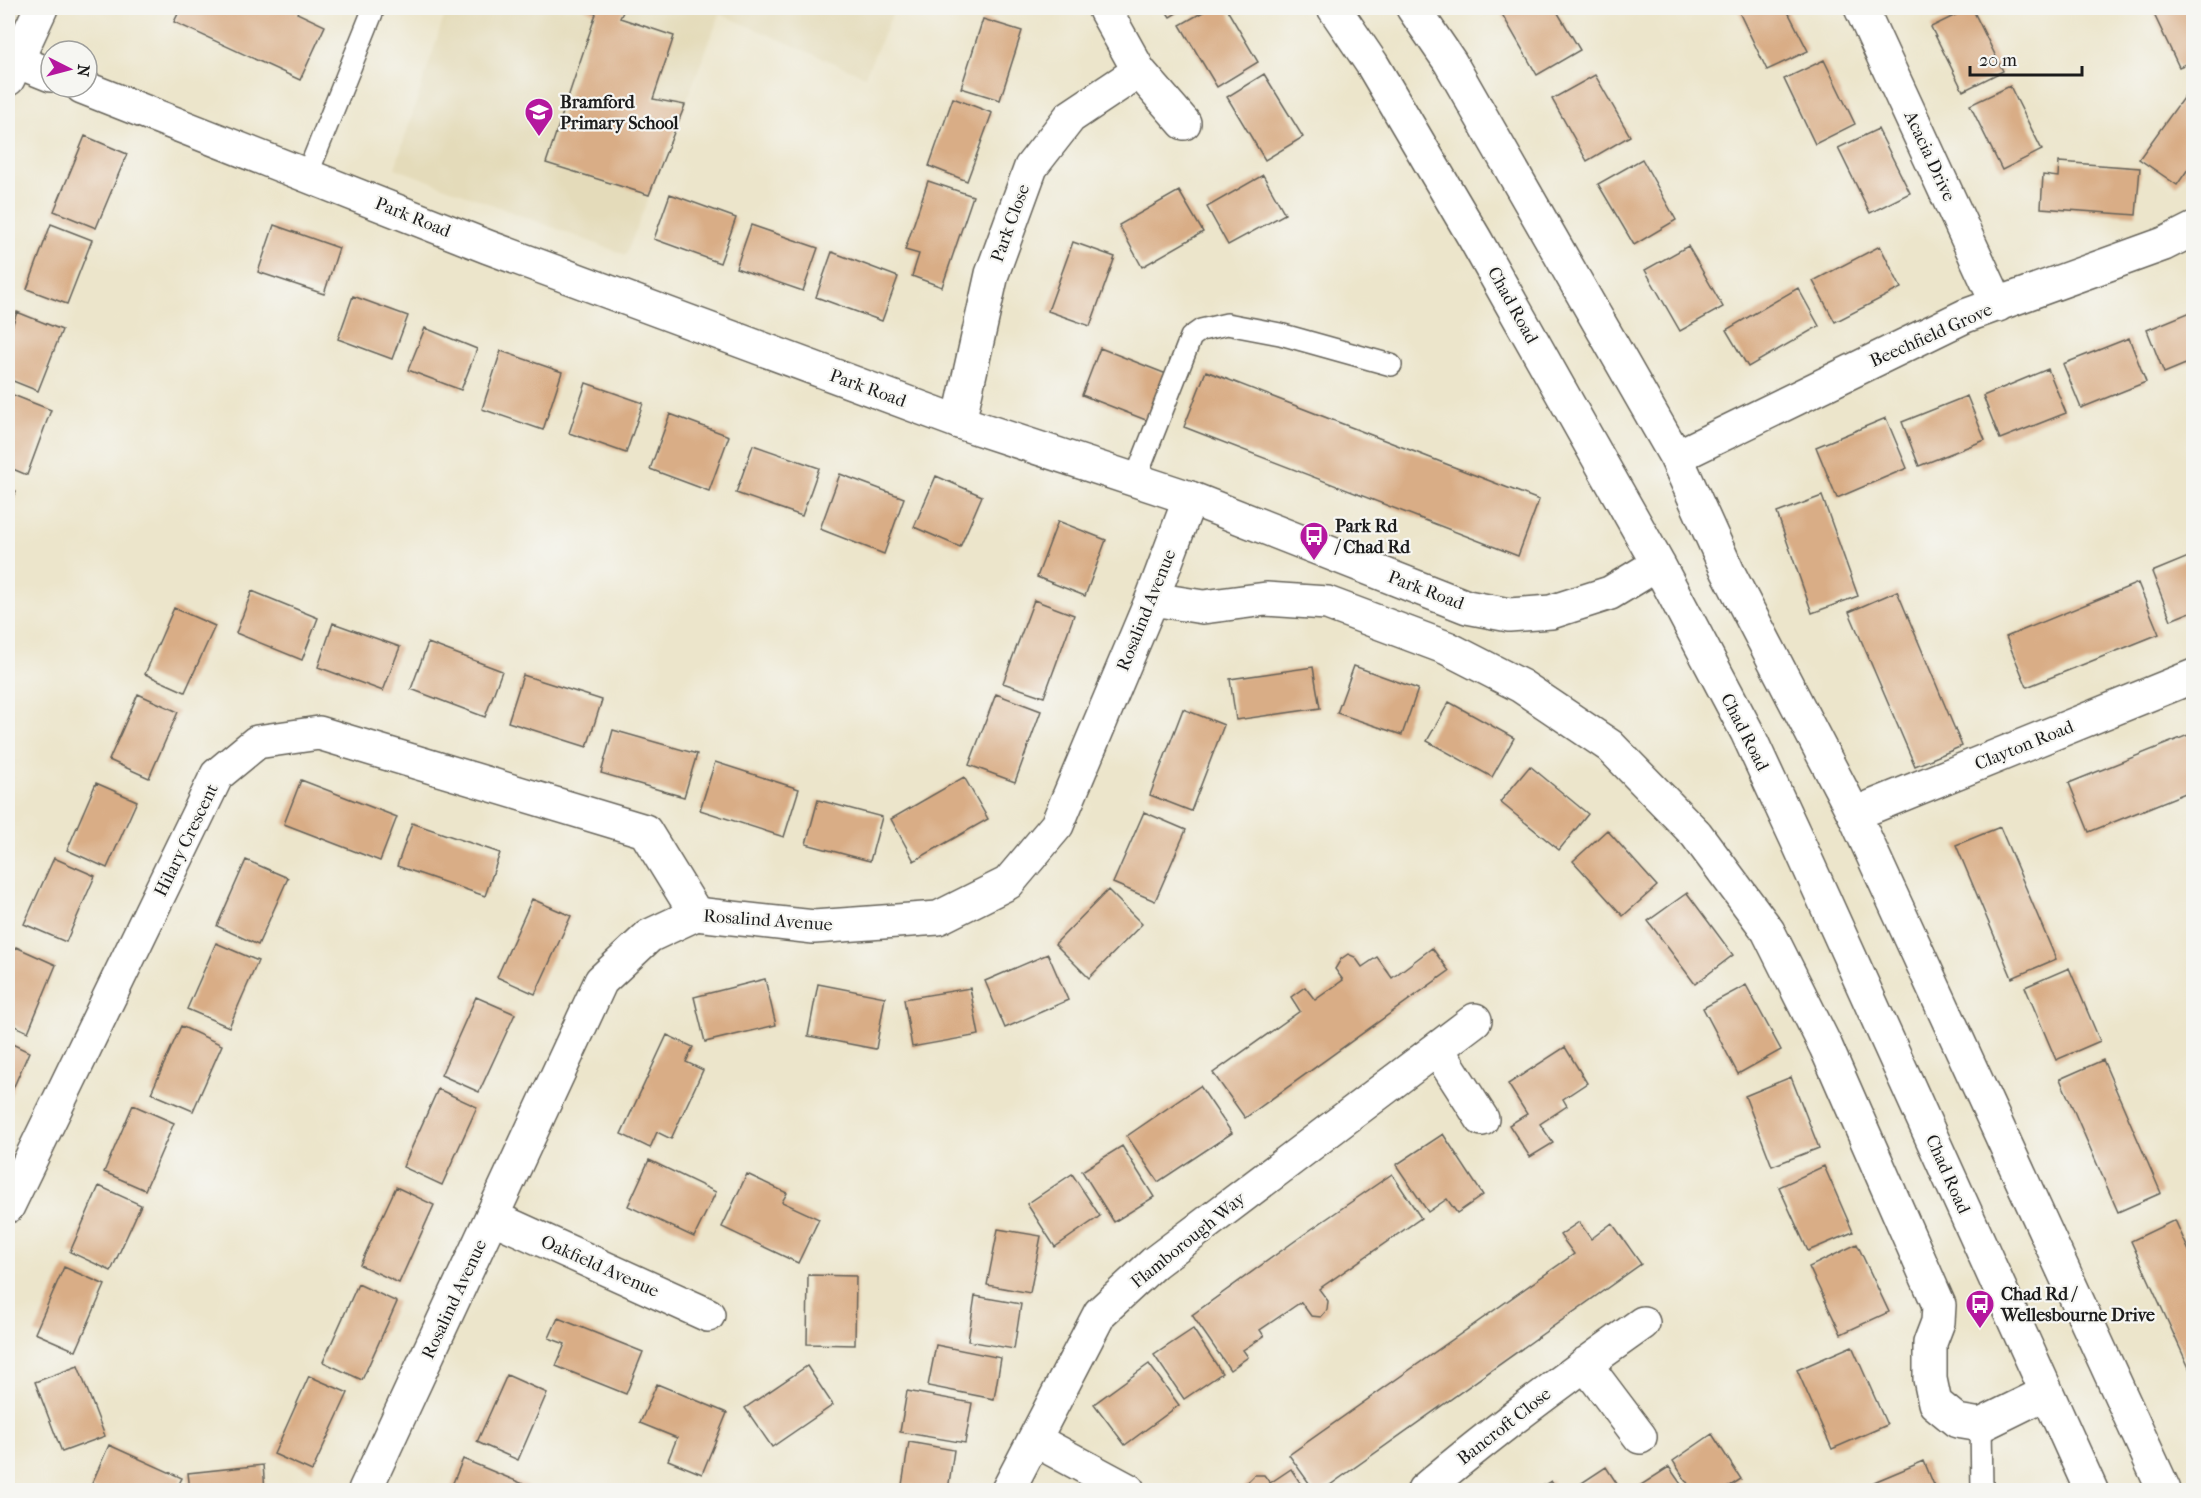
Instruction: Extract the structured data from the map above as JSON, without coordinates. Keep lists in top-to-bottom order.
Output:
{
  "streets": {
    "street": [
      "Acacia Drive",
      "Park Road",
      "Park Close",
      "Chad Road",
      "Beechfield Grove",
      "Rosalind Avenue",
      "Clayton Road",
      "Hilary Crescent",
      "Flamborough Way",
      "Oakfield Avenue",
      "Bancroft Close"
    ]
  },
  "crossings": [
    ["Acacia Drive", "Beechfield Grove"],
    ["Park Road", "Park Close"],
    ["Park Road", "Chad Road"],
    ["Park Road", "Rosalind Avenue"],
    ["Rosalind Avenue", "Hilary Crescent"],
    ["Rosalind Avenue", "Oakfield Avenue"]
  ],
  "places": {
    "school or university": ["Bramford Primary School"],
    "bus stop": ["Park Rd / Chad Rd", "Chad Rd / Wellesbourne Drive"]
  },
  "scale_bar": "20 m",
  "north": "right"
}
